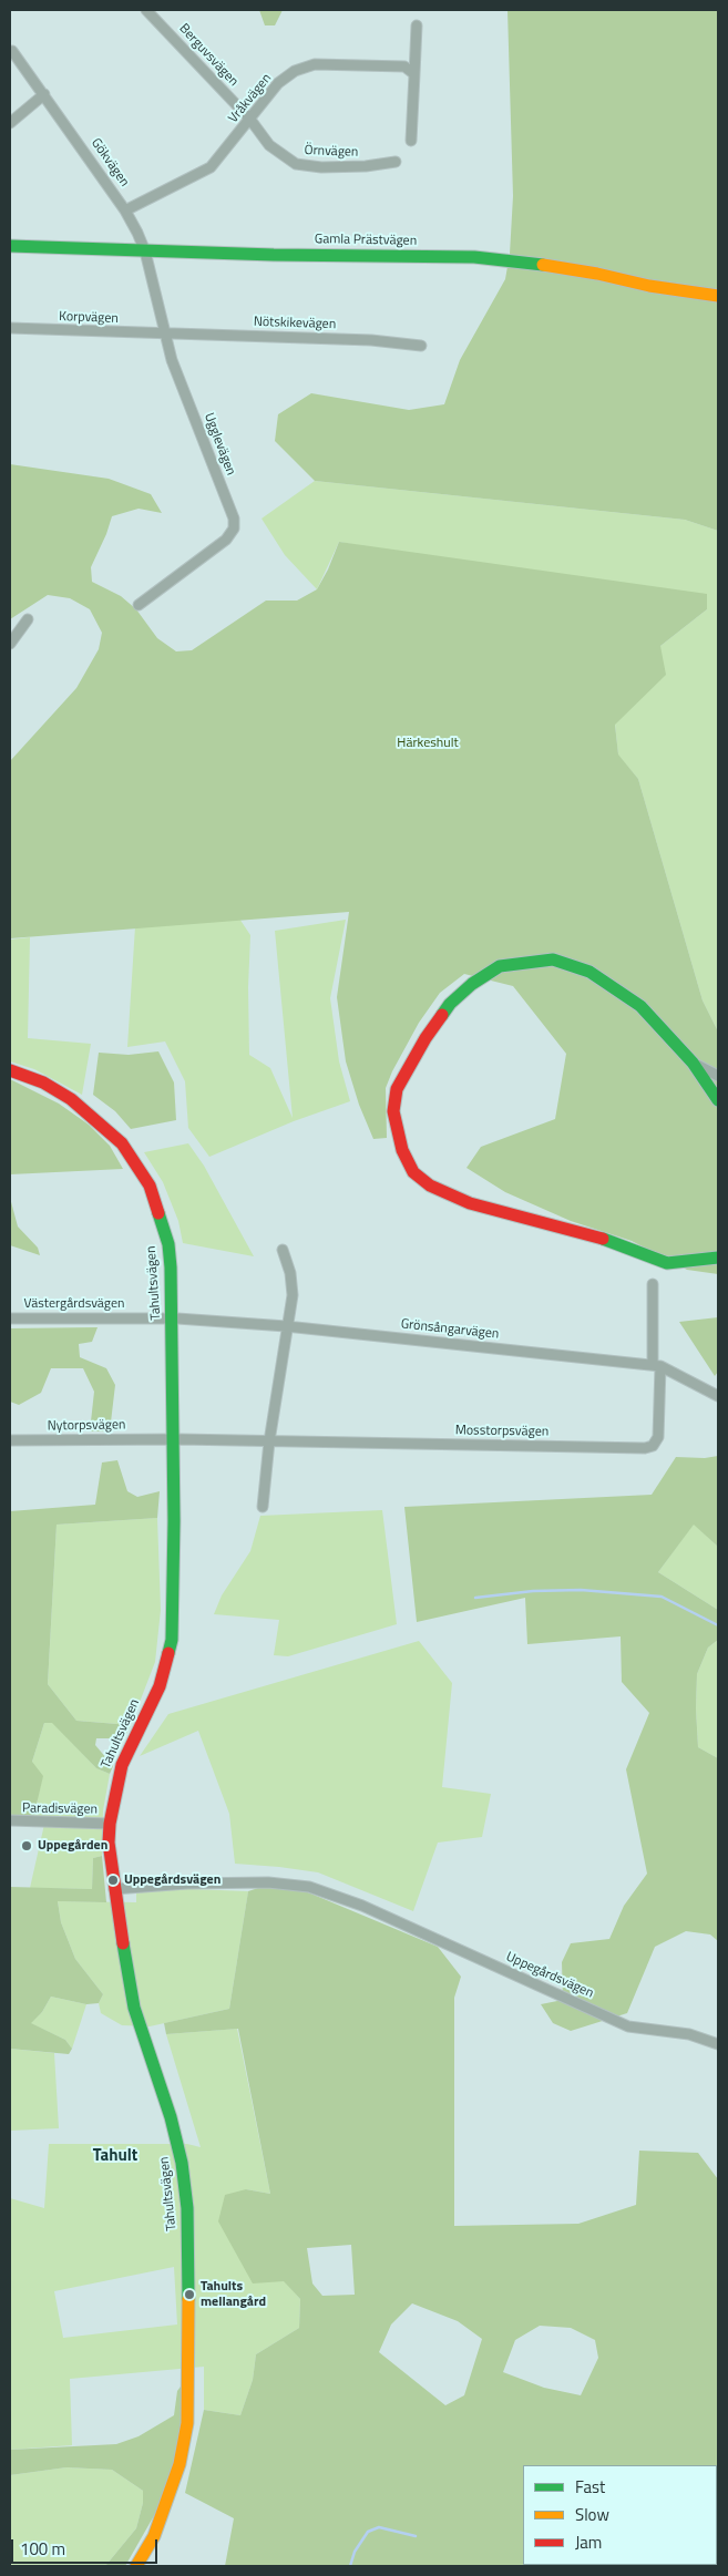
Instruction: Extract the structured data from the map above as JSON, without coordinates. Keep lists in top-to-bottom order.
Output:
{
  "streets": {
    "street": [
      "Berguvsvägen",
      "Vråkvägen",
      "Örnvägen",
      "Gökvägen",
      "Gamla Prästvägen",
      "Korpvägen",
      "Nötskikevägen",
      "Ugglevägen",
      "Tahultsvägen",
      "Västergårdsvägen",
      "Grönsångarvägen",
      "Nytorpsvägen",
      "Mosstorpsvägen",
      "Paradisvägen",
      "Uppegårdsvägen"
    ]
  },
  "crossings": [
    ["Berguvsvägen", "Vråkvägen"],
    ["Berguvsvägen", "Örnvägen"],
    ["Vråkvägen", "Örnvägen"],
    ["Vråkvägen", "Gökvägen"],
    ["Gökvägen", "Gamla Prästvägen"],
    ["Gökvägen", "Ugglevägen"],
    ["Gamla Prästvägen", "Ugglevägen"],
    ["Korpvägen", "Nötskikevägen"],
    ["Korpvägen", "Ugglevägen"],
    ["Nötskikevägen", "Ugglevägen"],
    ["Tahultsvägen", "Västergårdsvägen"],
    ["Tahultsvägen", "Grönsångarvägen"],
    ["Tahultsvägen", "Nytorpsvägen"],
    ["Tahultsvägen", "Mosstorpsvägen"],
    ["Tahultsvägen", "Paradisvägen"],
    ["Tahultsvägen", "Uppegårdsvägen"],
    ["Västergårdsvägen", "Grönsångarvägen"],
    ["Grönsångarvägen", "Mosstorpsvägen"],
    ["Nytorpsvägen", "Mosstorpsvägen"]
  ],
  "districts": ["Tahult"],
  "parks": ["Härkeshult"],
  "places": ["Uppegården", "Uppegårdsvägen", "Tahults mellangård"],
  "legend": ["Fast", "Slow", "Jam"],
  "scale_bar": "100 m"
}
